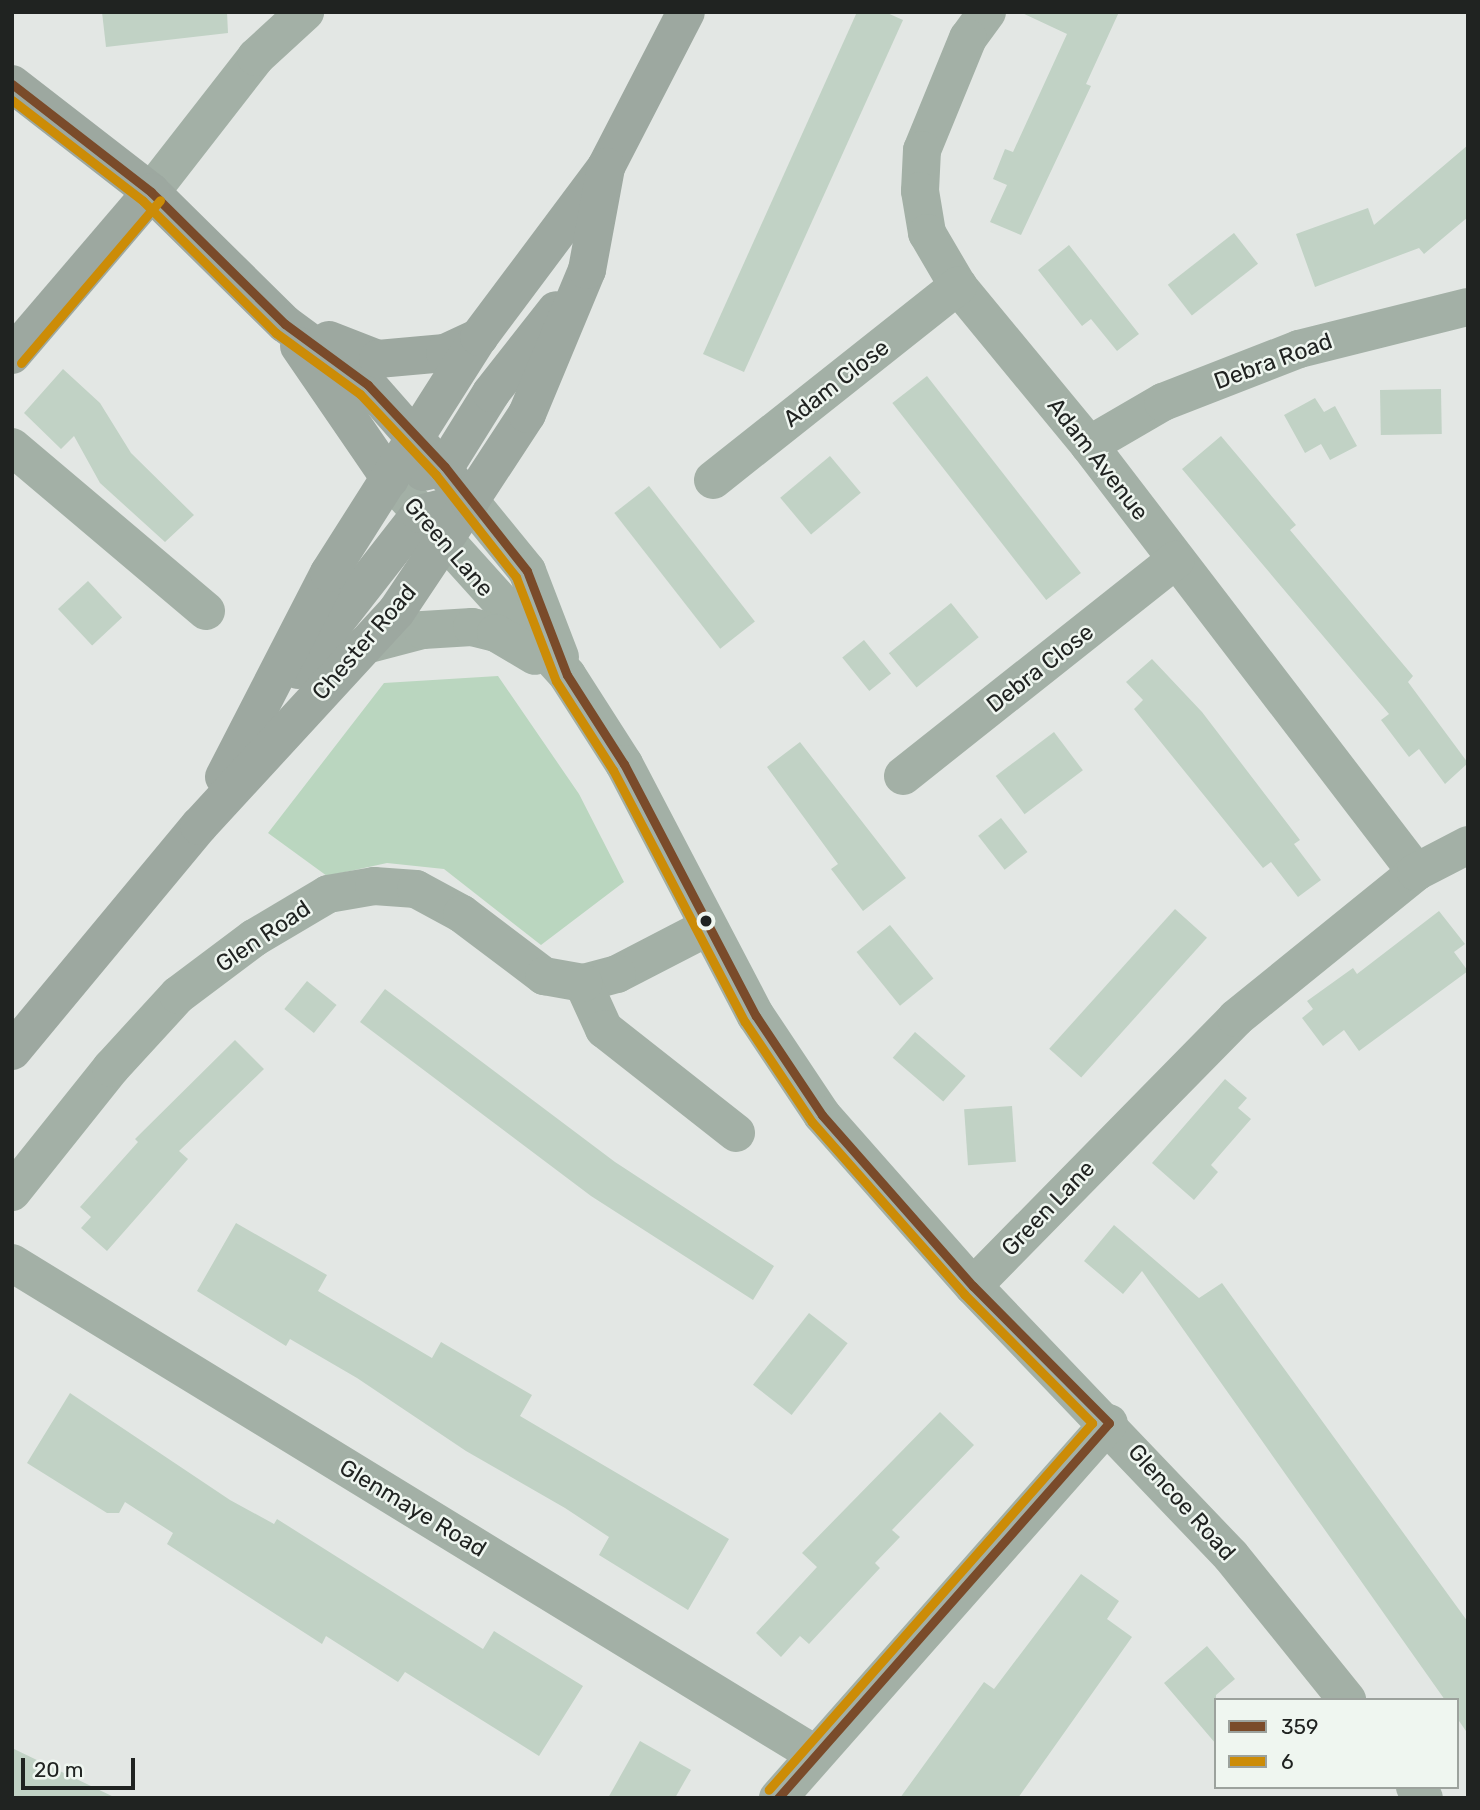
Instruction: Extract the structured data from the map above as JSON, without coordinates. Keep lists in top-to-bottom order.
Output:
{
  "streets": {
    "main road": ["Chester Road"],
    "street": [
      "Debra Road",
      "Adam Close",
      "Adam Avenue",
      "Green Lane",
      "Debra Close",
      "Glen Road",
      "Glencoe Road",
      "Glenmaye Road"
    ]
  },
  "crossings": [
    ["Debra Road", "Adam Avenue"],
    ["Adam Close", "Adam Avenue"],
    ["Adam Avenue", "Green Lane"],
    ["Adam Avenue", "Debra Close"],
    ["Green Lane", "Chester Road"],
    ["Green Lane", "Glencoe Road"]
  ],
  "lines": ["transit line 359", "transit line 6"],
  "legend": ["359", "6"],
  "scale_bar": "20 m"
}
